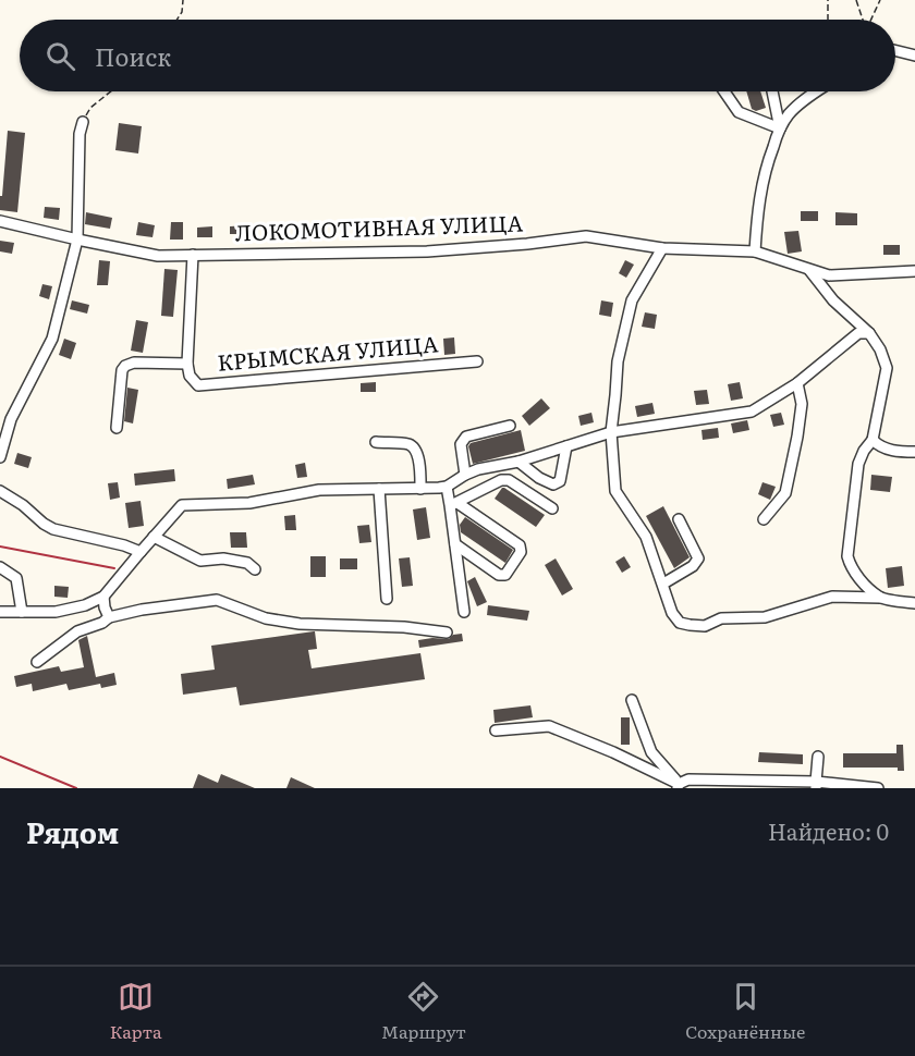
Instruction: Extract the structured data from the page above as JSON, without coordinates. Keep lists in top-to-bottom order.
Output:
{
  "streets": {
    "street": ["ЛОКОМОТИВНАЯ УЛИЦА", "КРЫМСКАЯ УЛИЦА"]
  },
  "crossings": [
    ["ЛОКОМОТИВНАЯ УЛИЦА", "КРЫМСКАЯ УЛИЦА"]
  ],
  "page": {
    "search": "Поиск",
    "heading": ["Рядом", "Найдено: 0"],
    "nav": ["Карта", "Маршрут", "Сохранённые"]
  }
}
